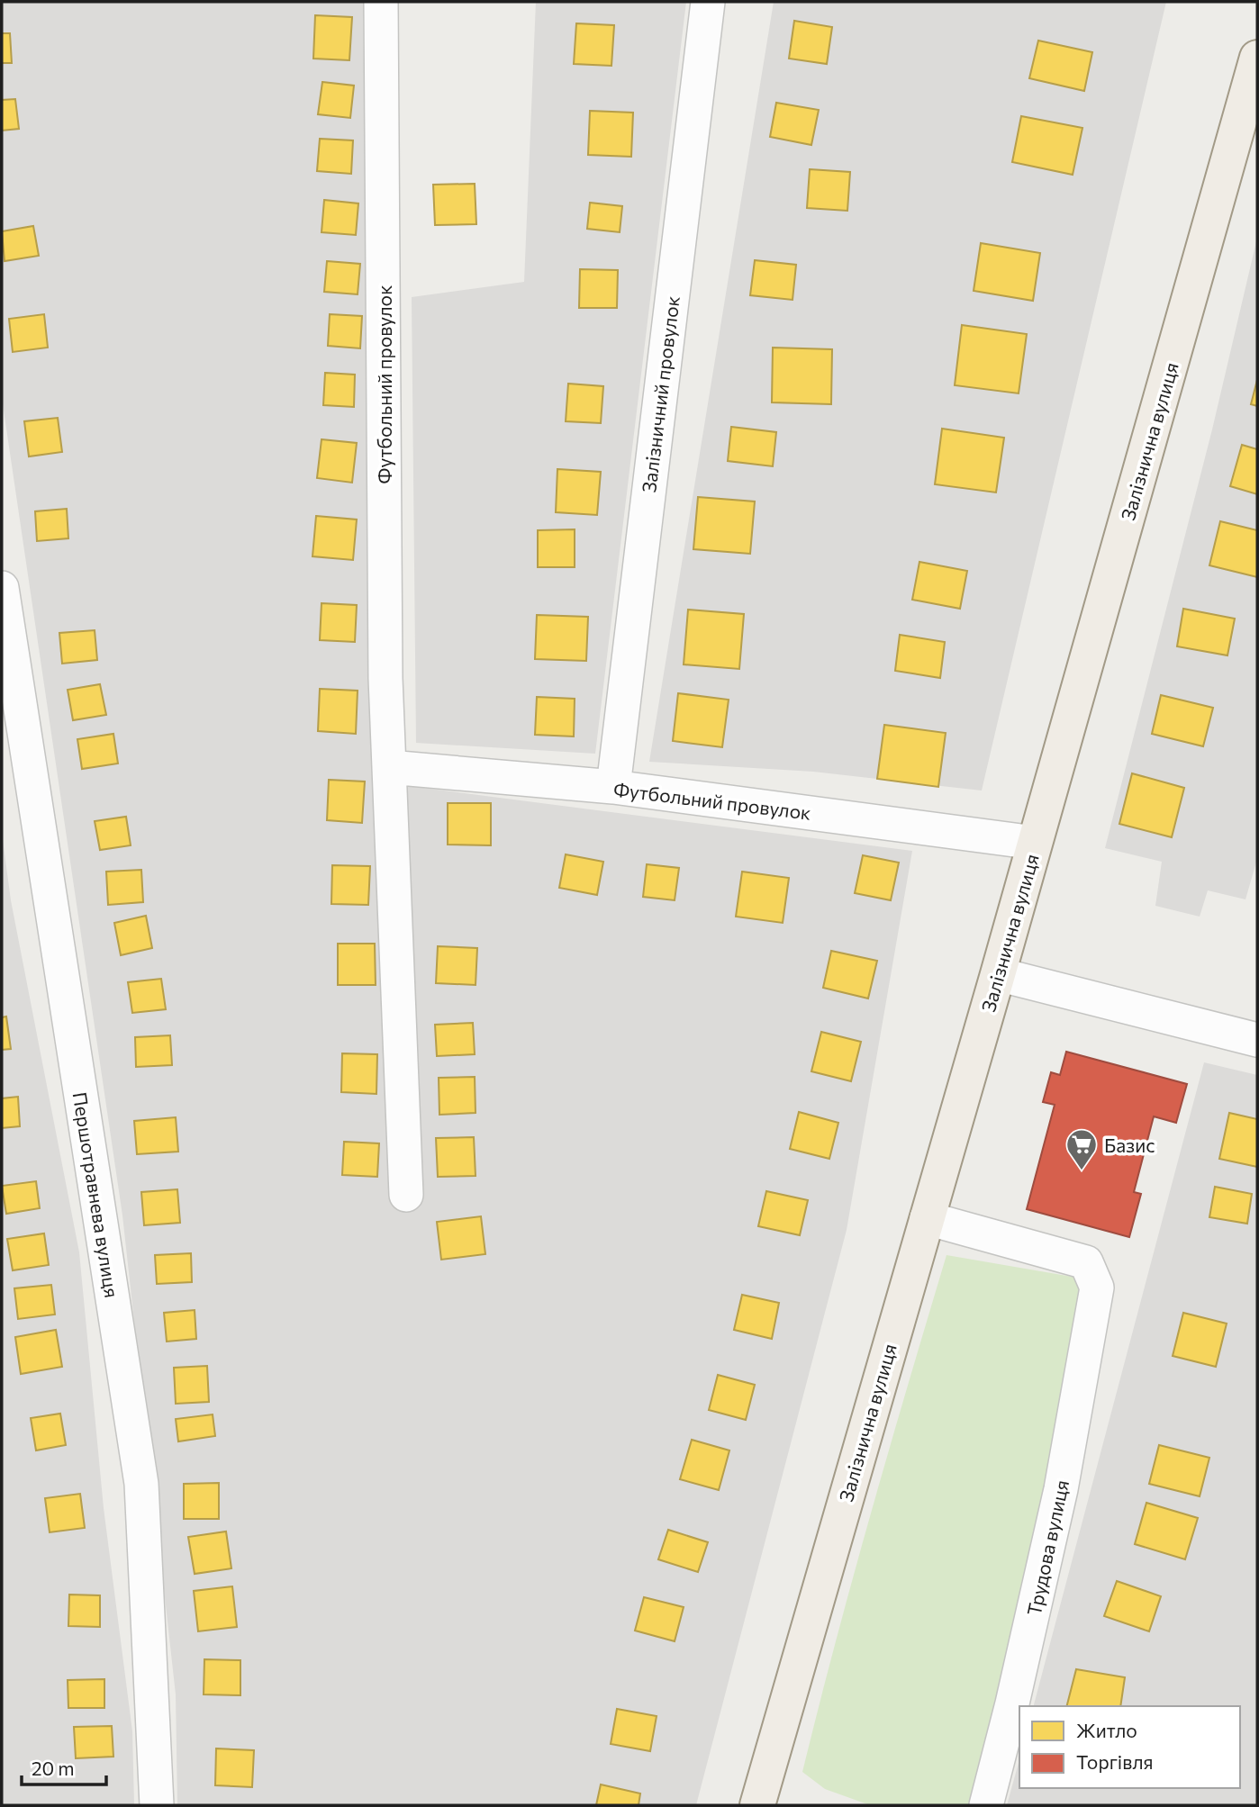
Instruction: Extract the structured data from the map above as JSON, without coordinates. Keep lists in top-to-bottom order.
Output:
{
  "streets": {
    "main road": ["Залізнична вулиця"],
    "street": [
      "Футбольний провулок",
      "Залізничний провулок",
      "Першотравнева вулиця",
      "Трудова вулиця"
    ]
  },
  "crossings": [
    ["Футбольний провулок", "Залізничний провулок"],
    ["Футбольний провулок", "Залізнична вулиця"],
    ["Залізнична вулиця", "Трудова вулиця"]
  ],
  "places": {
    "supermarket": ["Базис"]
  },
  "legend": ["Житло", "Торгівля"],
  "scale_bar": "20 m"
}
